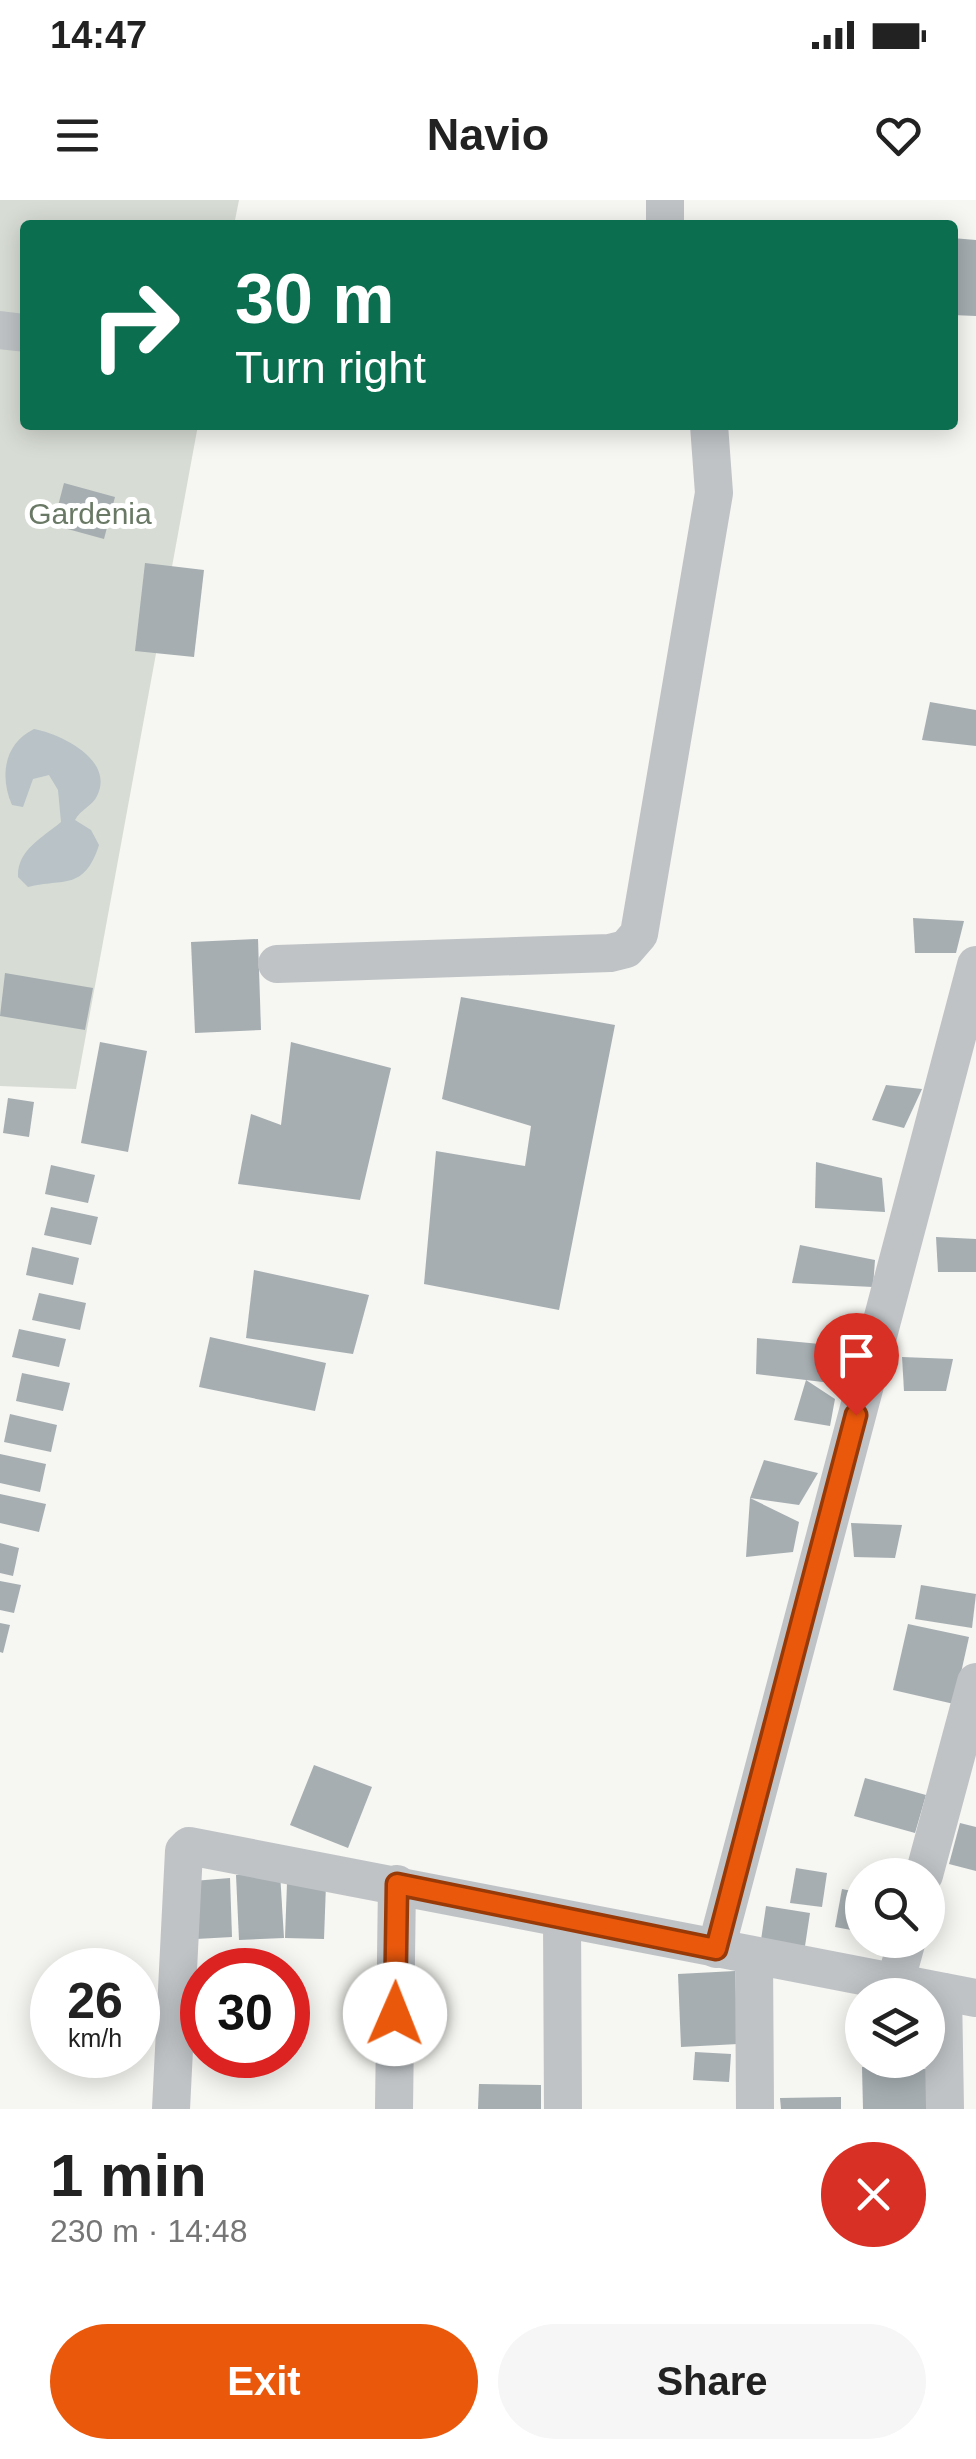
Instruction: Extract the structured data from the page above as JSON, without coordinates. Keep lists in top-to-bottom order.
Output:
{
  "parks": ["Gardenia"],
  "page": {
    "status": "14:47",
    "header": "Navio",
    "turn": ["30 m", "Turn right"],
    "speed": "26 km/h",
    "limit": "30",
    "heading": ["1 min", "230 m · 14:48"],
    "buttons": ["Exit", "Share"]
  }
}
